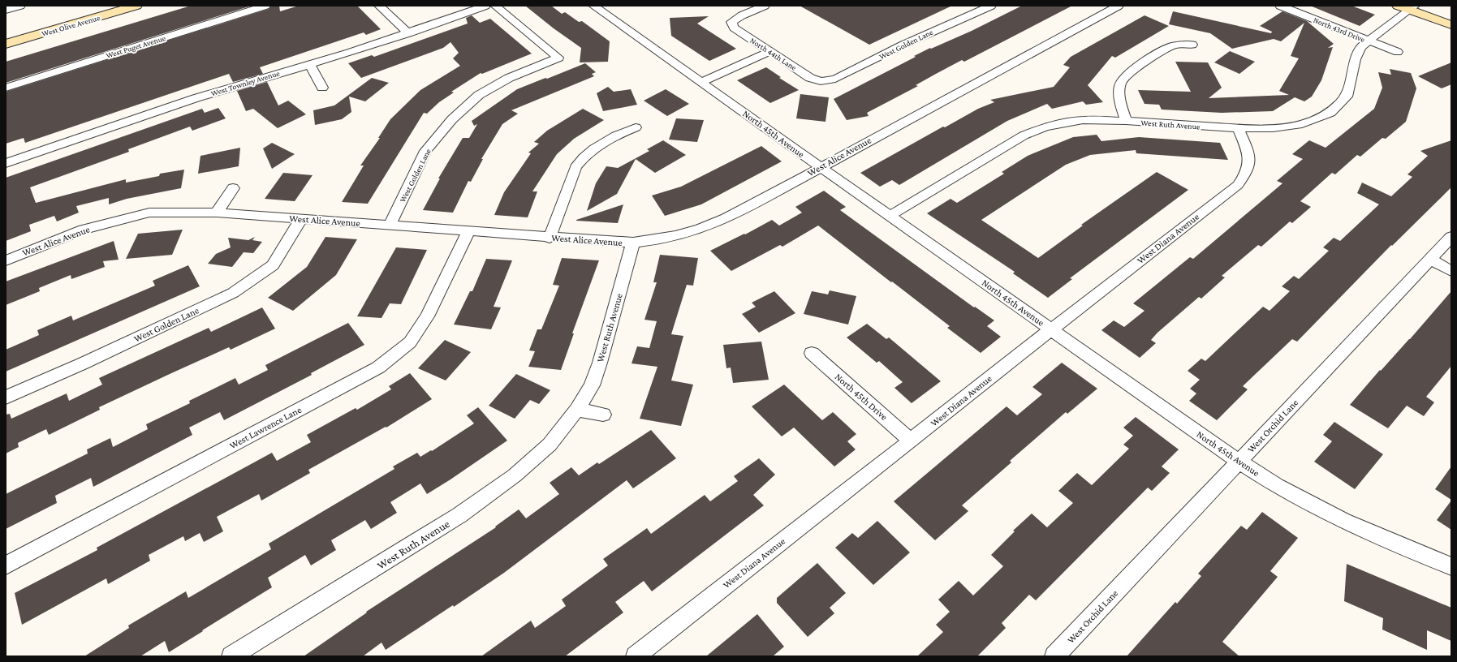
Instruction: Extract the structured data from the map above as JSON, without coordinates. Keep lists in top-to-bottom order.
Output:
{
  "streets": {
    "main road": ["West Olive Avenue"],
    "street": [
      "North 43rd Drive",
      "West Golden Lane",
      "West Puget Avenue",
      "North 44th Lane",
      "West Townley Avenue",
      "West Ruth Avenue",
      "North 45th Avenue",
      "West Alice Avenue",
      "West Diana Avenue",
      "North 45th Drive",
      "West Orchid Lane",
      "West Lawrence Lane"
    ]
  },
  "crossings": [
    ["North 43rd Drive", "West Ruth Avenue"],
    ["West Golden Lane", "North 44th Lane"],
    ["West Golden Lane", "West Alice Avenue"],
    ["West Ruth Avenue", "North 45th Avenue"],
    ["West Ruth Avenue", "West Alice Avenue"],
    ["West Ruth Avenue", "West Diana Avenue"],
    ["North 45th Avenue", "West Alice Avenue"],
    ["North 45th Avenue", "West Diana Avenue"],
    ["North 45th Avenue", "West Orchid Lane"],
    ["West Alice Avenue", "West Lawrence Lane"],
    ["West Diana Avenue", "North 45th Drive"]
  ]
}
